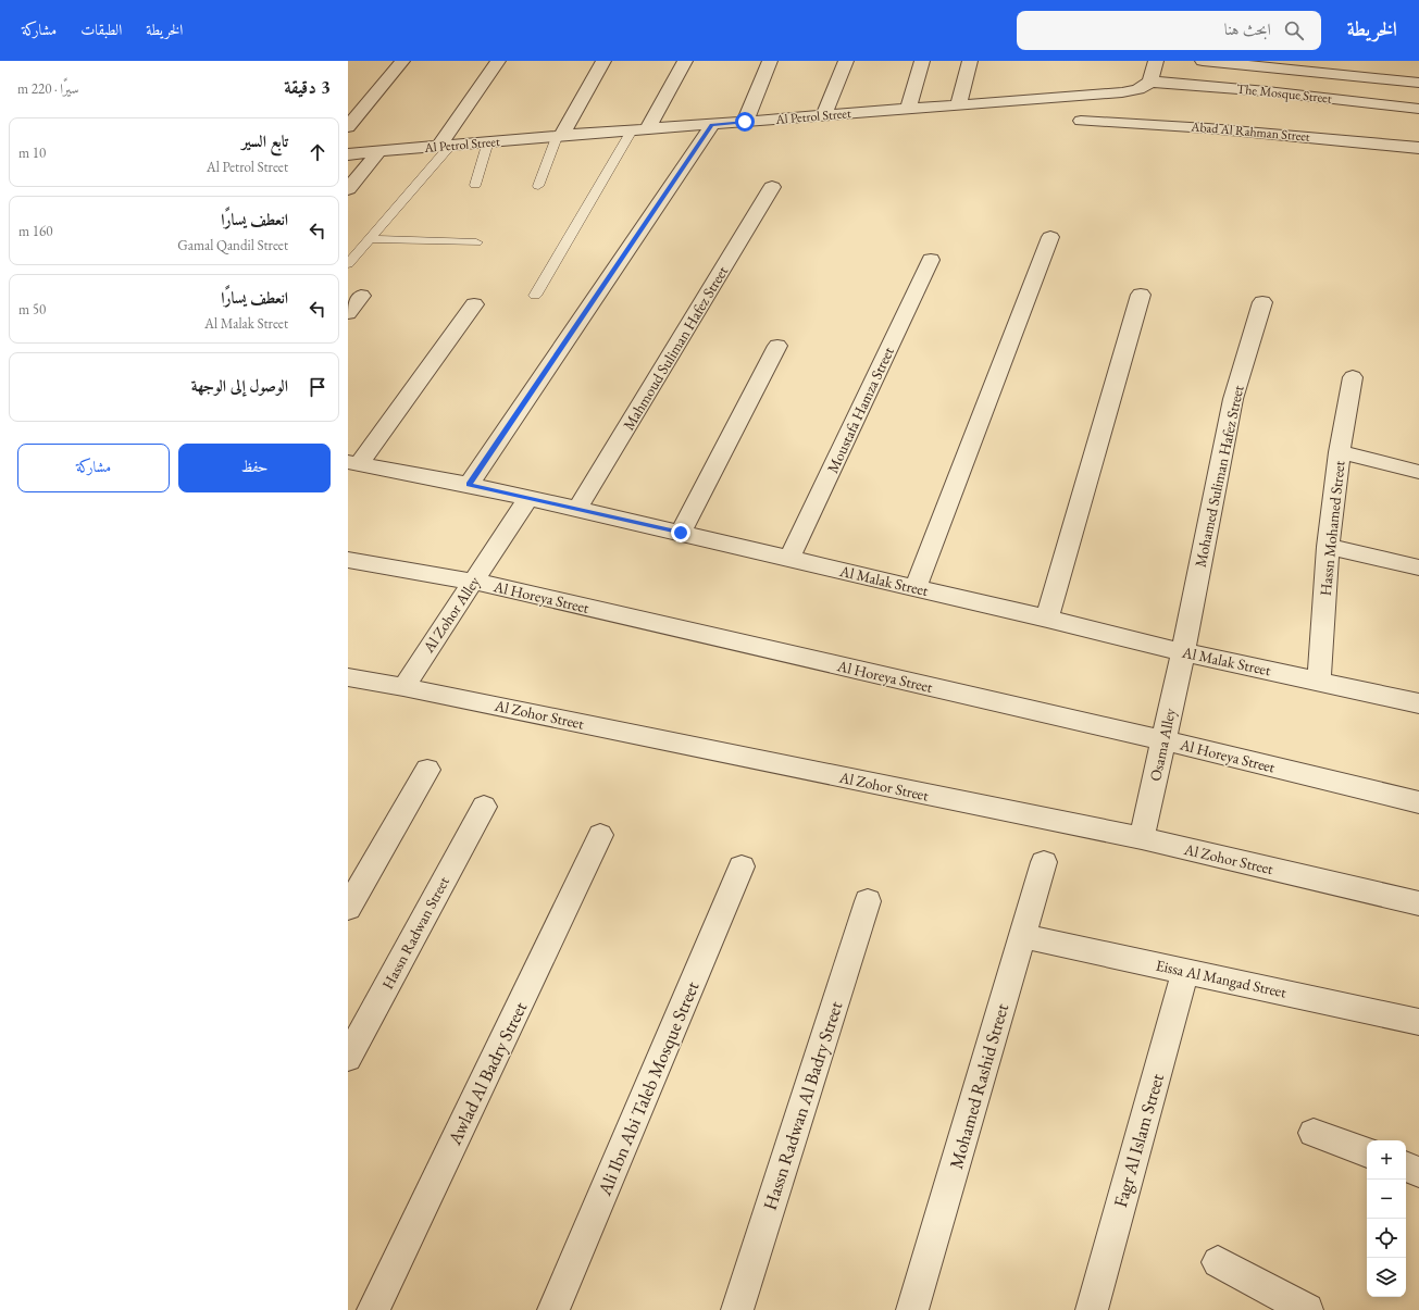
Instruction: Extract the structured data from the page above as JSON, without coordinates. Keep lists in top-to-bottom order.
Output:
{
  "streets": {
    "street": [
      "The Mosque Street",
      "Al Petrol Street",
      "Abad Al Rahman Street",
      "Mahmoud Suliman Hafez Street",
      "Moustafa Hamza Street",
      "Mohamed Suliman Hafez Street",
      "Hassn Mohamed Street",
      "Al Malak Street",
      "Al Horeya Street",
      "Al Zohor Alley",
      "Al Zohor Street",
      "Osama Alley",
      "Hassn Radwan Street",
      "Eissa Al Mangad Street",
      "Awlad Al Badry Street",
      "Mohamed Rashid Street",
      "Ali Ibn Abi Taleb Mosque Street",
      "Hassn Radwan Al Badry Street",
      "Fagr Al Islam Street"
    ]
  },
  "crossings": [
    ["The Mosque Street", "Al Petrol Street"],
    ["Mahmoud Suliman Hafez Street", "Al Malak Street"],
    ["Moustafa Hamza Street", "Al Malak Street"],
    ["Mohamed Suliman Hafez Street", "Al Malak Street"],
    ["Mohamed Suliman Hafez Street", "Osama Alley"],
    ["Hassn Mohamed Street", "Al Malak Street"],
    ["Al Malak Street", "Al Zohor Alley"],
    ["Al Malak Street", "Osama Alley"],
    ["Al Horeya Street", "Al Zohor Alley"],
    ["Al Horeya Street", "Osama Alley"],
    ["Al Zohor Alley", "Al Zohor Street"],
    ["Al Zohor Street", "Osama Alley"],
    ["Eissa Al Mangad Street", "Mohamed Rashid Street"],
    ["Eissa Al Mangad Street", "Fagr Al Islam Street"]
  ],
  "page": {
    "header": "الخريطة",
    "search": "ابحث هنا",
    "nav": ["الخريطة", "الطبقات", "مشاركة"],
    "heading": ["3 دقيقة", "سيرًا · 220 m"],
    "list": [
      ["تابع السير", "Al Petrol Street", "10 m"],
      ["انعطف يسارًا", "Gamal Qandil Street", "160 m"],
      ["انعطف يسارًا", "Al Malak Street", "50 m"],
      "الوصول إلى الوجهة"
    ],
    "buttons": ["حفظ", "مشاركة"],
    "map_buttons": ["+", "−"]
  }
}
